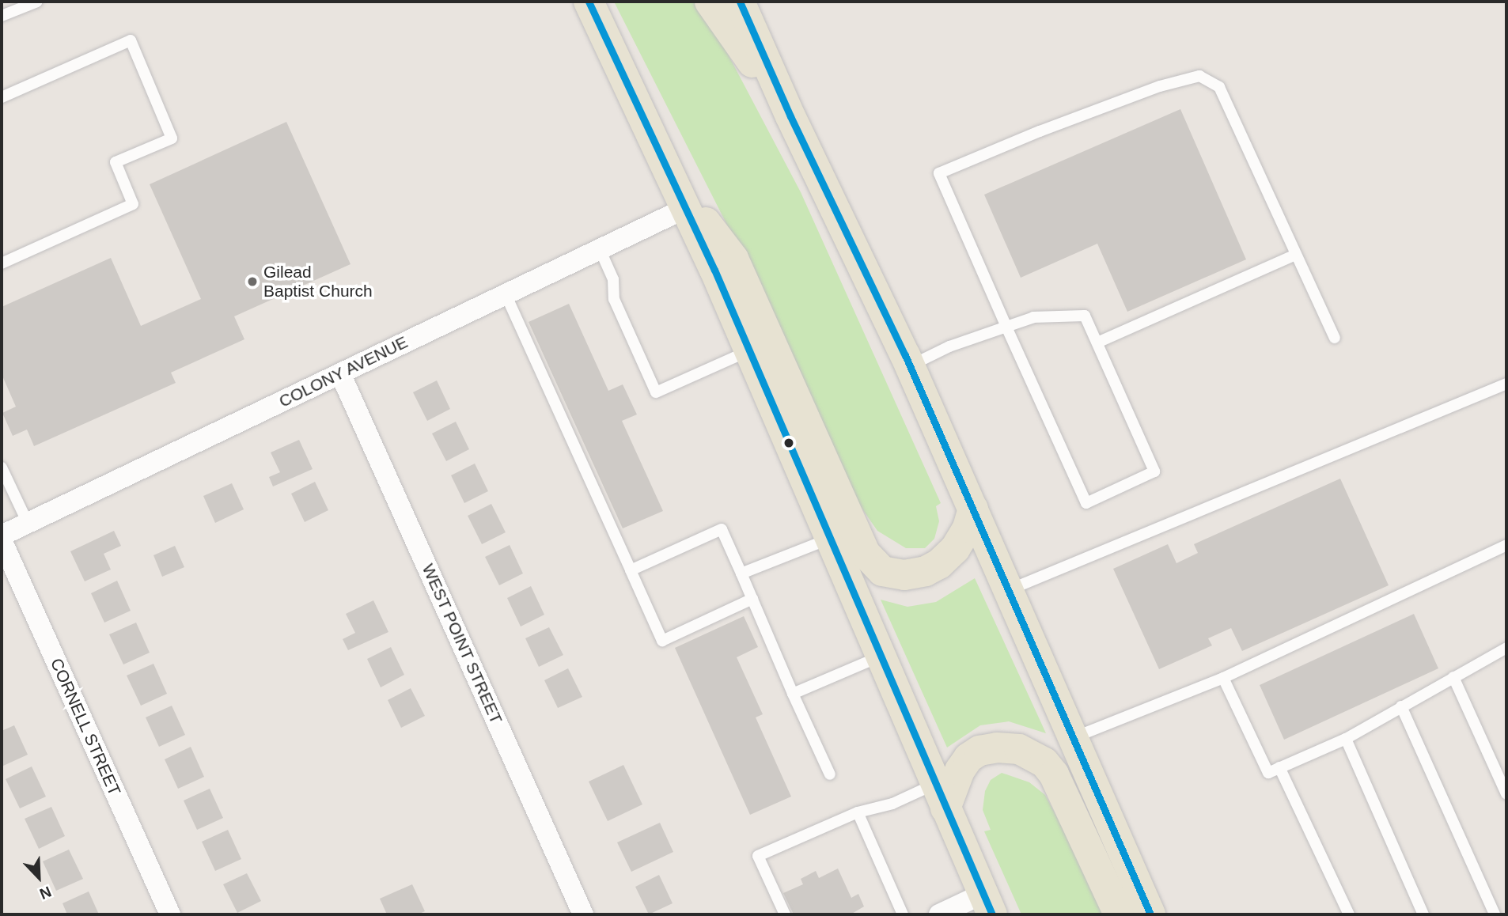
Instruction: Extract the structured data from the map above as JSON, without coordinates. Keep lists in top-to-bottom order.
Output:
{
  "streets": {
    "street": ["COLONY AVENUE", "WEST POINT STREET", "CORNELL STREET"]
  },
  "crossings": [
    ["COLONY AVENUE", "WEST POINT STREET"]
  ],
  "places": ["Gilead Baptist Church"],
  "north": "bottom right"
}
